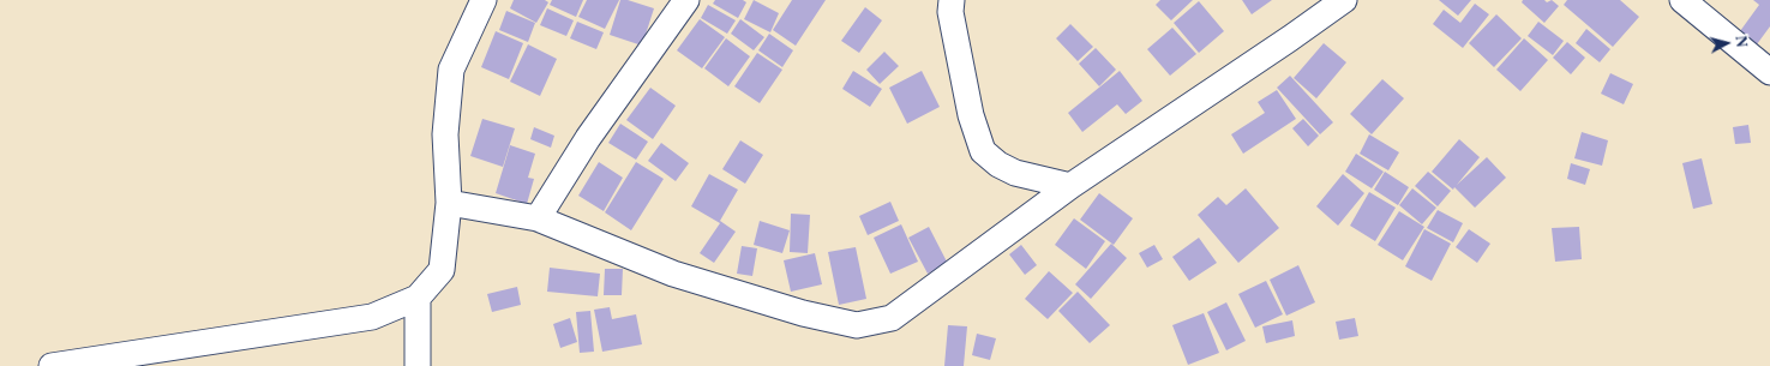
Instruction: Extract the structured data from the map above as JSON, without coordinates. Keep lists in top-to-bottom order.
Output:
{
  "north": "right"
}
